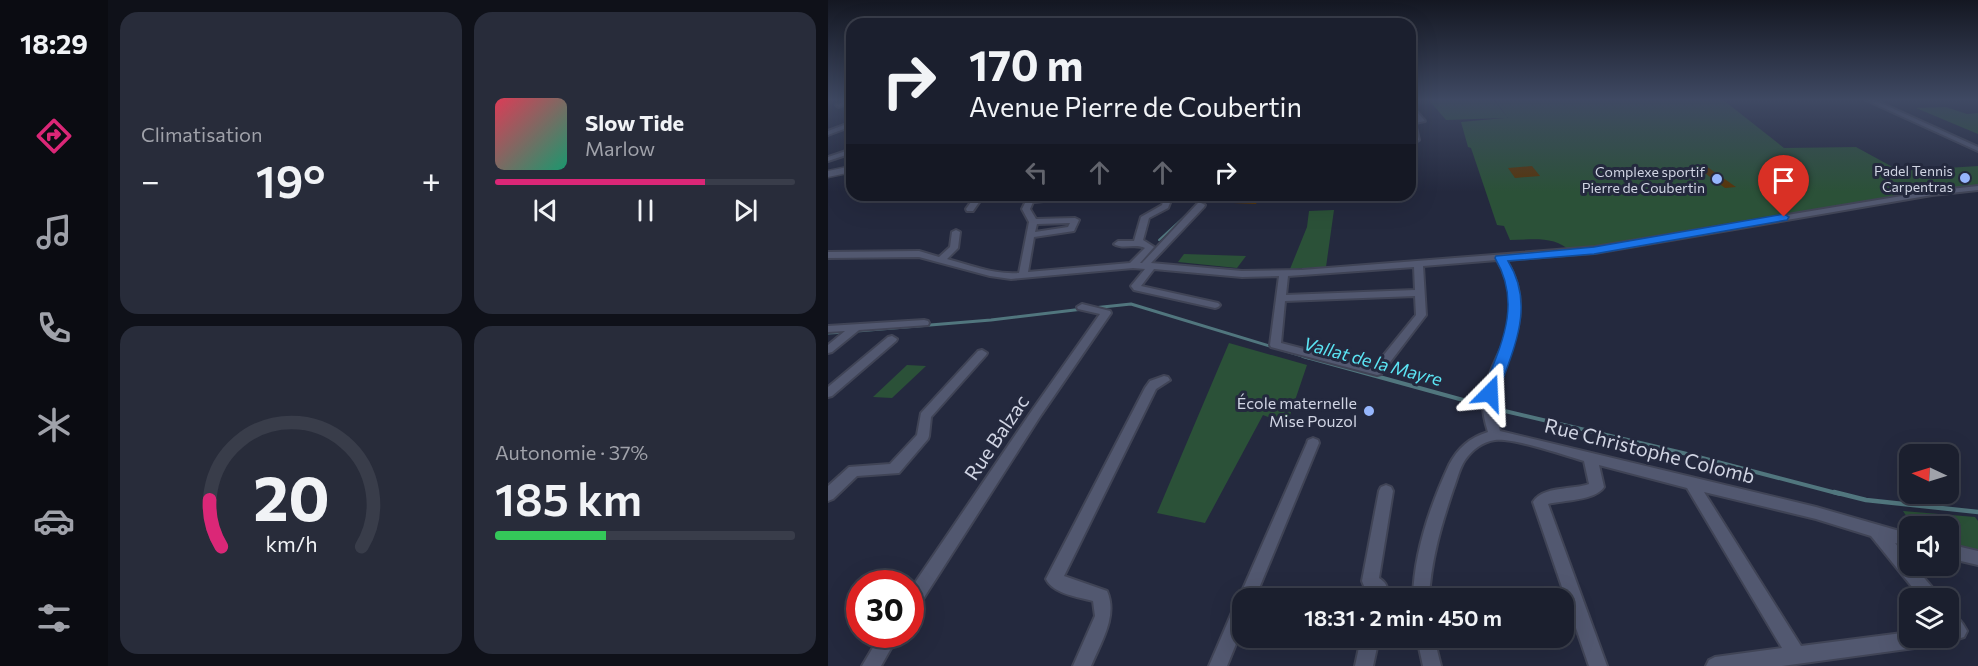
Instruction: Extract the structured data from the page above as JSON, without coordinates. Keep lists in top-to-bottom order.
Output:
{
  "streets": {
    "street": ["Rue Balzac", "Rue Christophe Colomb"]
  },
  "water": ["Vallat de la Mayre"],
  "places": ["Padel Tennis Carpentras", "Complexe sportif Pierre de Coubertin", "École maternelle Mise Pouzol"],
  "north": "left",
  "page": {
    "tabs": "18:29",
    "tile": [
      "Climatisation",
      ["Autonomie · 37%", "185 km"]
    ],
    "turn": ["170 m", "Avenue Pierre de Coubertin"],
    "song": ["Slow Tide", "Marlow"],
    "heat": ["−", "19°", "+"],
    "limit": "30",
    "trip": "18:31 · 2 min · 450 m",
    "gauge": ["20", "km/h"]
  }
}
